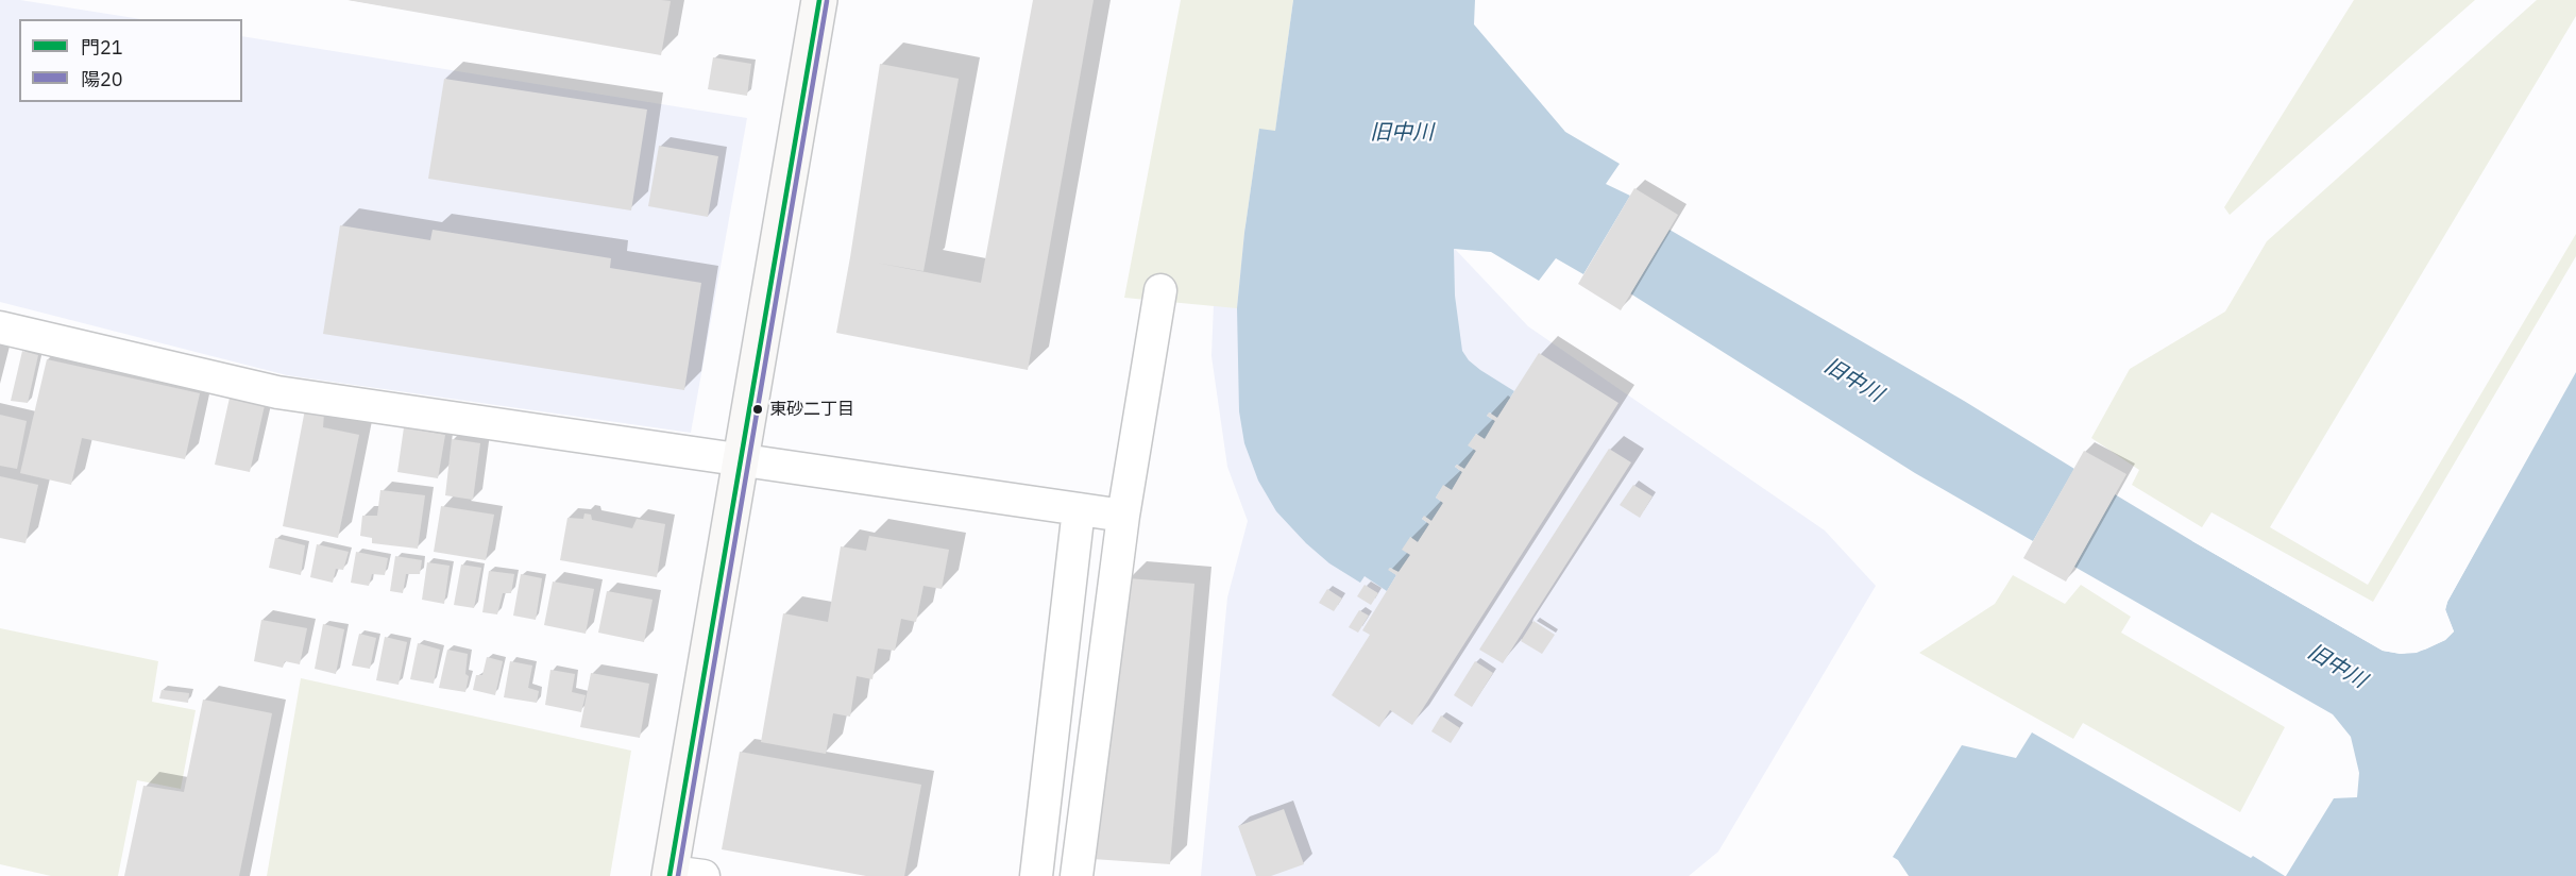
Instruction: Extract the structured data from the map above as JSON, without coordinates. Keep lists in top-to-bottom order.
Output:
{
  "water": ["旧中川"],
  "places": ["東砂二丁目"],
  "lines": ["transit line 門21", "transit line 陽20"],
  "legend": ["門21", "陽20"]
}
